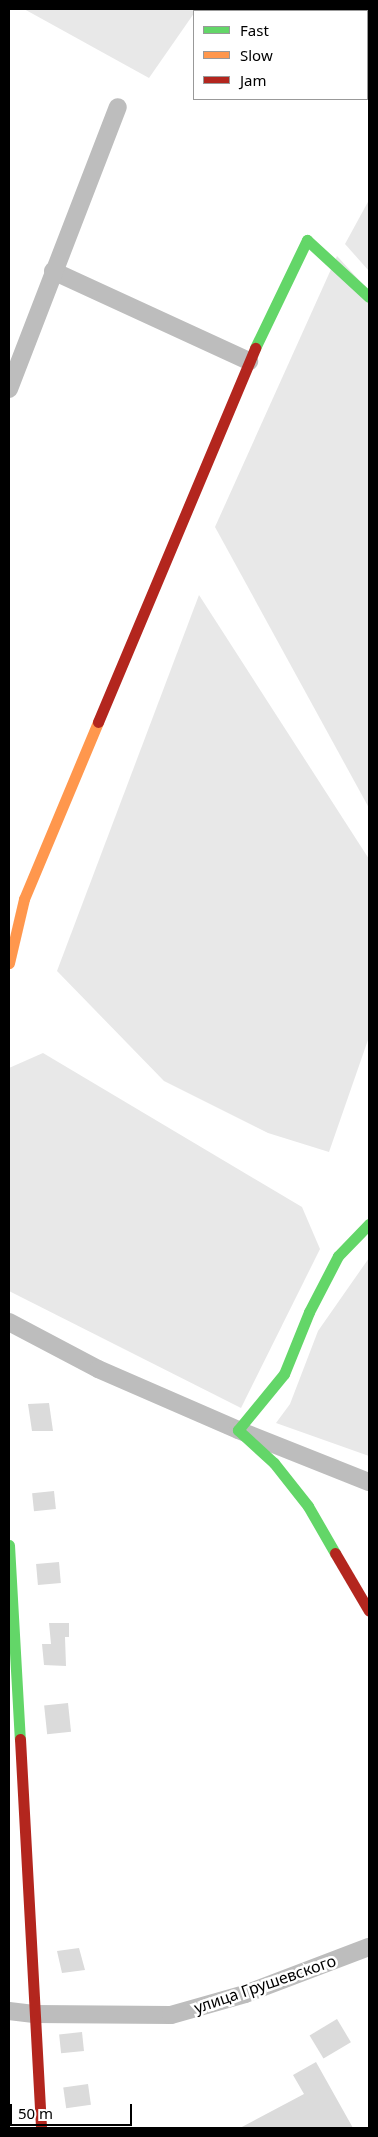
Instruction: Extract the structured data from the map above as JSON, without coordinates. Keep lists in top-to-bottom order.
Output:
{
  "streets": {
    "street": ["улица Грушевского"]
  },
  "legend": ["Fast", "Slow", "Jam"],
  "scale_bar": "50 m"
}
